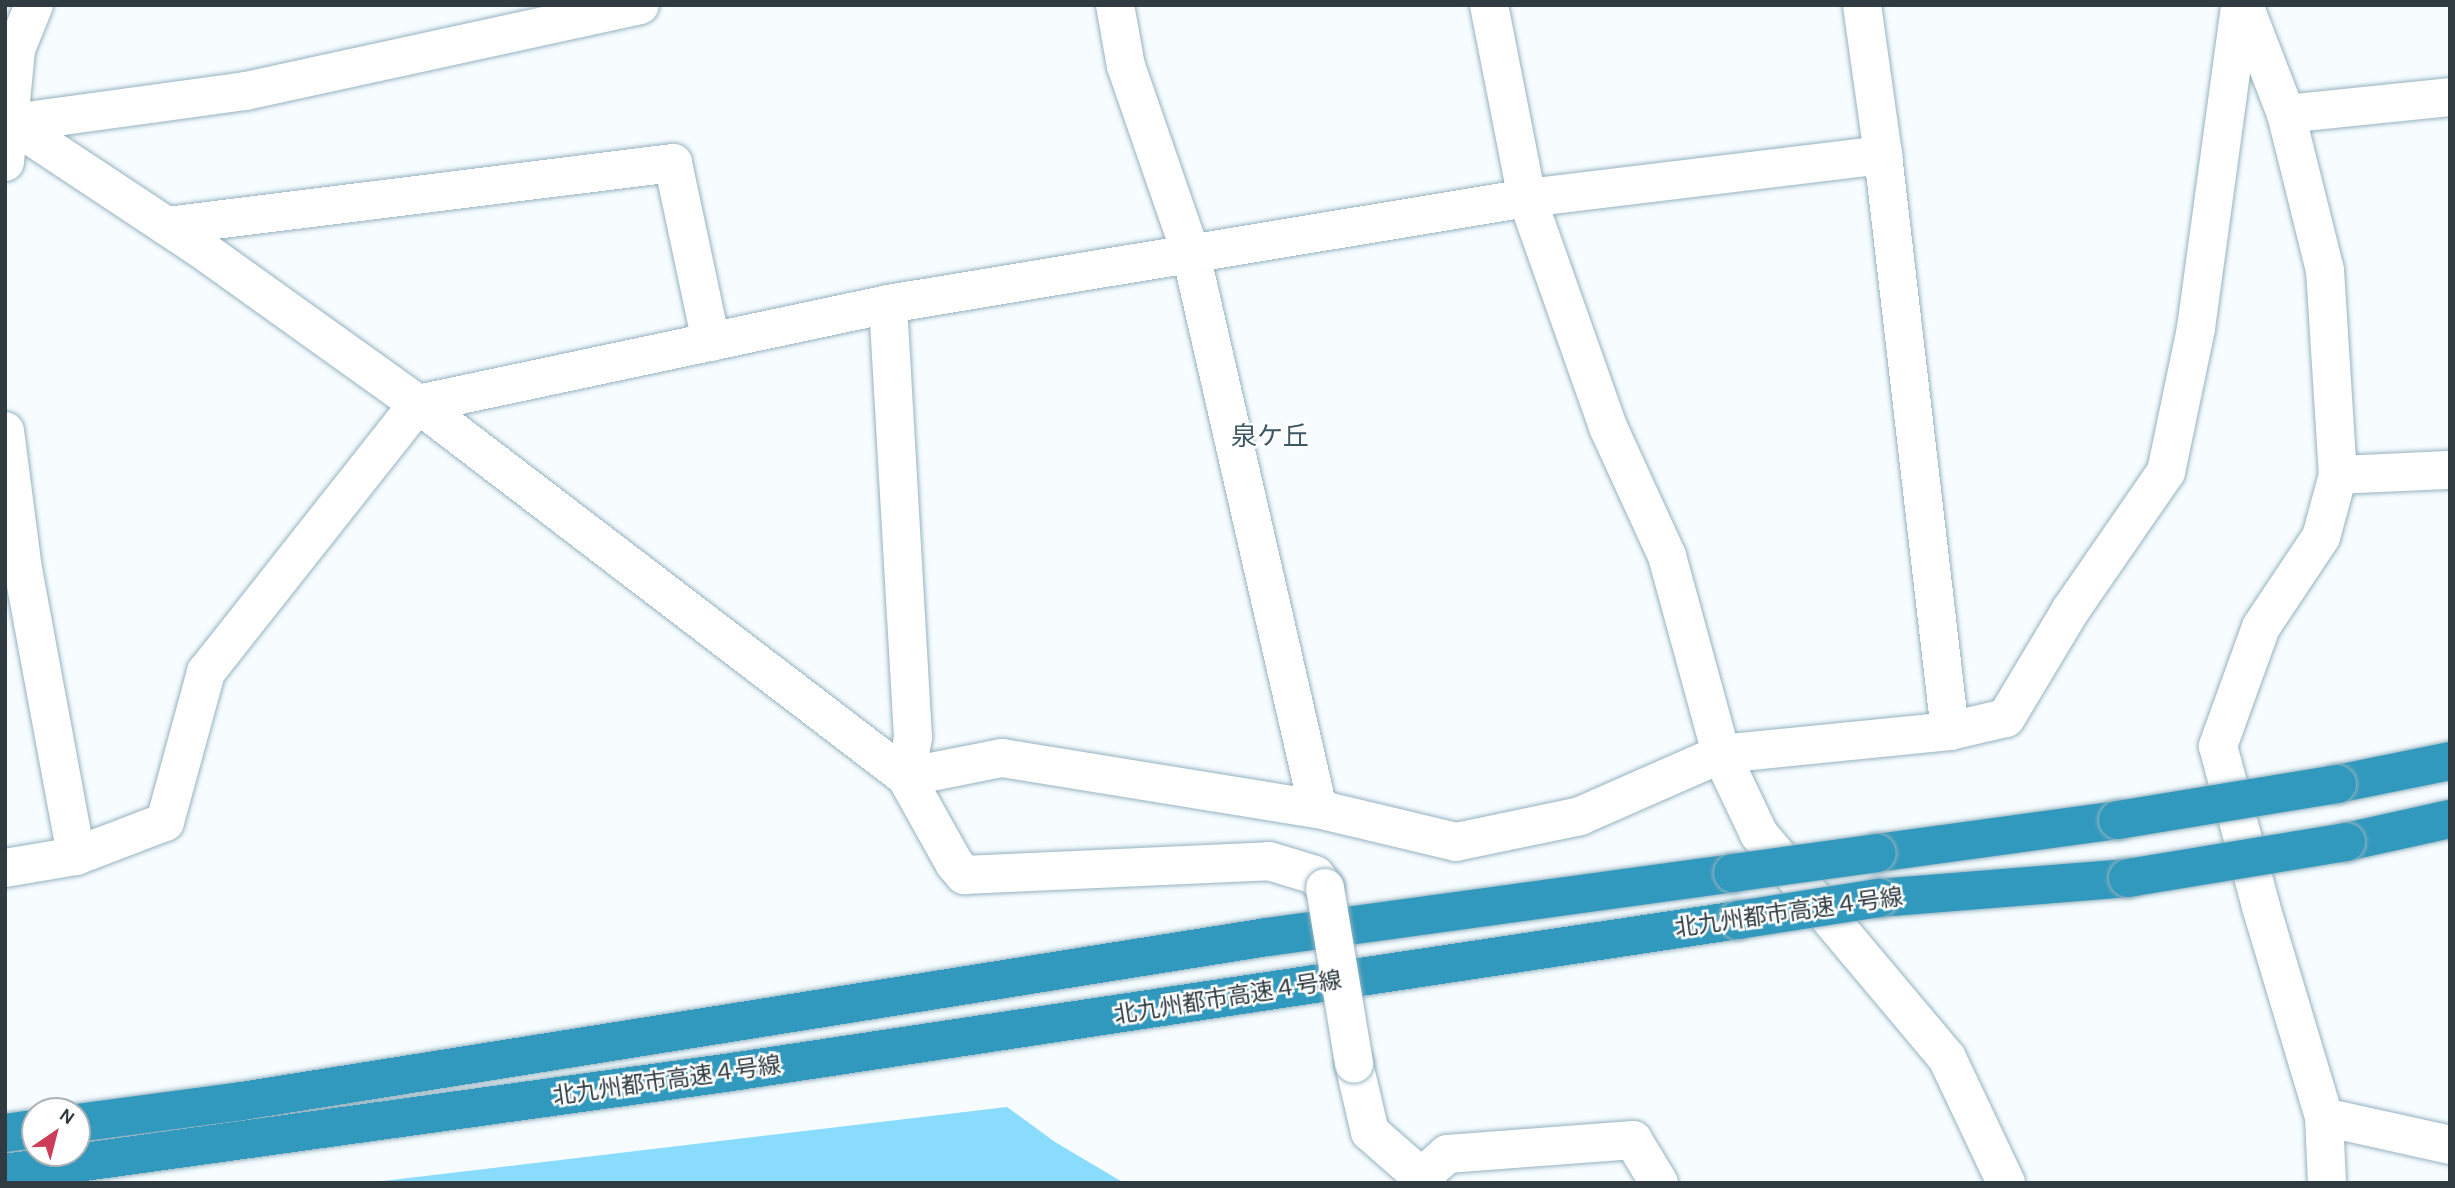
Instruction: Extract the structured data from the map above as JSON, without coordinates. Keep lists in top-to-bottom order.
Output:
{
  "streets": {
    "highway": ["北九州都市高速４号線"]
  },
  "districts": ["泉ケ丘"],
  "north": "top right"
}
